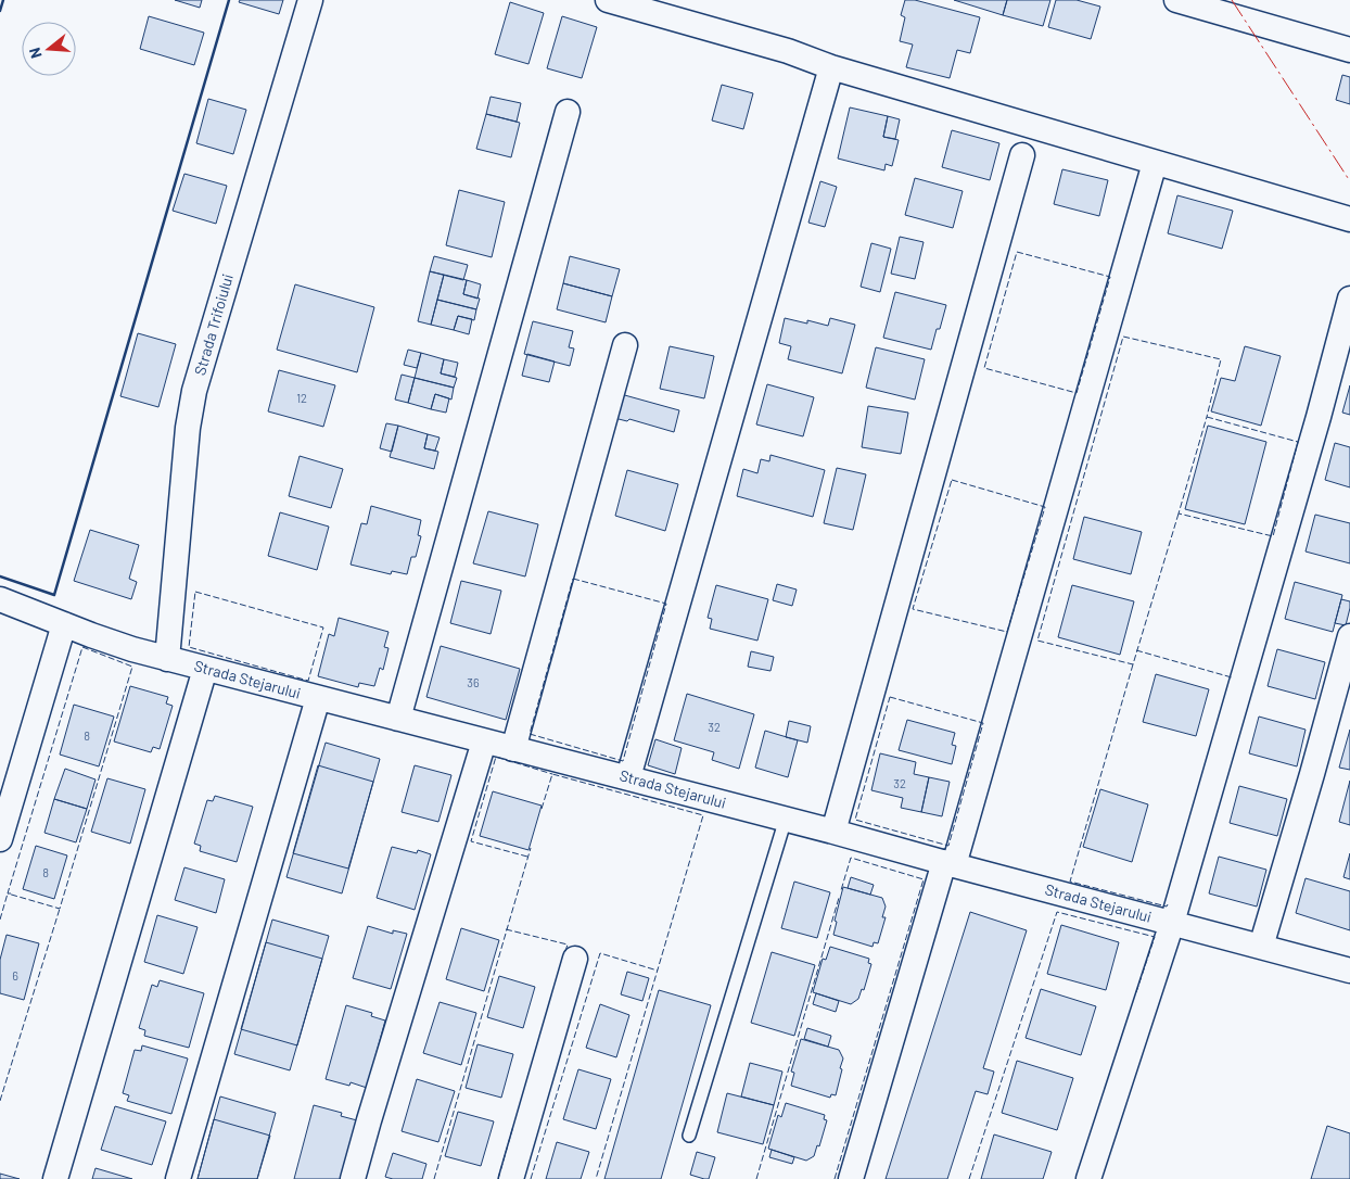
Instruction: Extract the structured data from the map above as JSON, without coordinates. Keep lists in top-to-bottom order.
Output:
{
  "streets": {
    "street": ["Strada Trifoiului", "Strada Stejarului"]
  },
  "crossings": [
    ["Strada Trifoiului", "Strada Stejarului"]
  ],
  "house_numbers": [
    "12",
    "36",
    "32",
    "8",
    "32",
    "8",
    "6"
  ],
  "north": "left"
}
